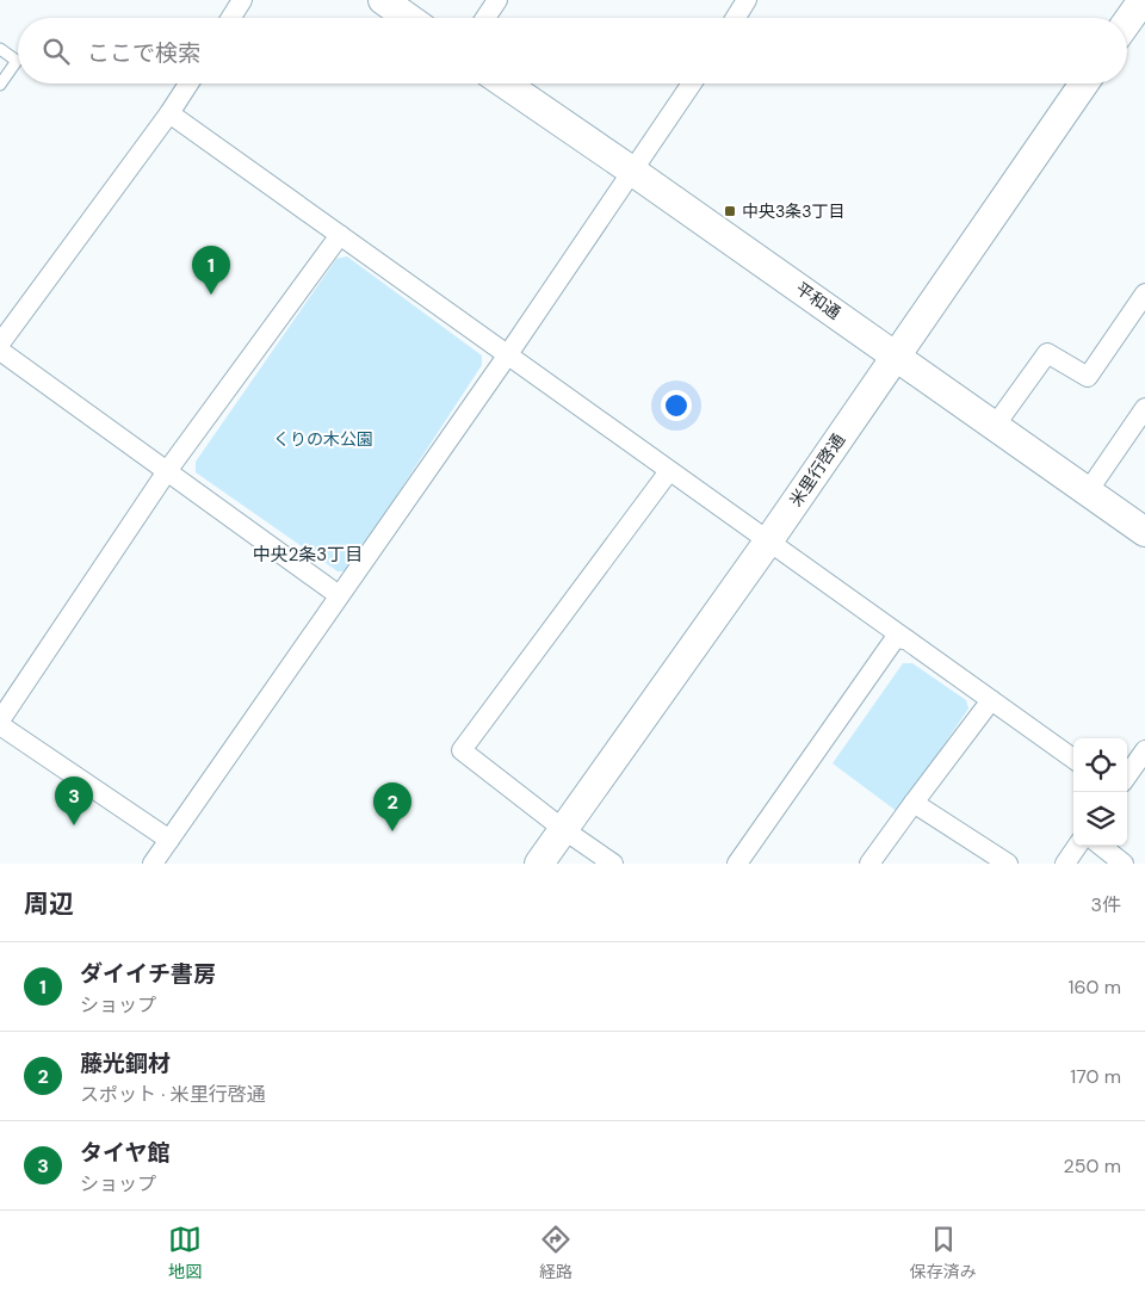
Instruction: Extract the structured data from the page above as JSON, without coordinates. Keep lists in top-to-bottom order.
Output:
{
  "streets": {
    "street": ["平和通", "米里行啓通"]
  },
  "crossings": [
    ["平和通", "米里行啓通"]
  ],
  "districts": ["中央2条3丁目"],
  "parks": ["くりの木公園"],
  "places": {
    "transit": ["中央3条3丁目"]
  },
  "page": {
    "search": "ここで検索",
    "pins": ["1", "3", "2"],
    "heading": ["周辺", "3件"],
    "list": [
      {
        "mark": "1",
        "name": "ダイイチ書房",
        "note": "ショップ",
        "value": "160 m"
      },
      {
        "mark": "2",
        "name": "藤光鋼材",
        "note": "スポット · 米里行啓通",
        "value": "170 m"
      },
      {
        "mark": "3",
        "name": "タイヤ館",
        "note": "ショップ",
        "value": "250 m"
      }
    ],
    "nav": ["地図", "経路", "保存済み"]
  }
}
